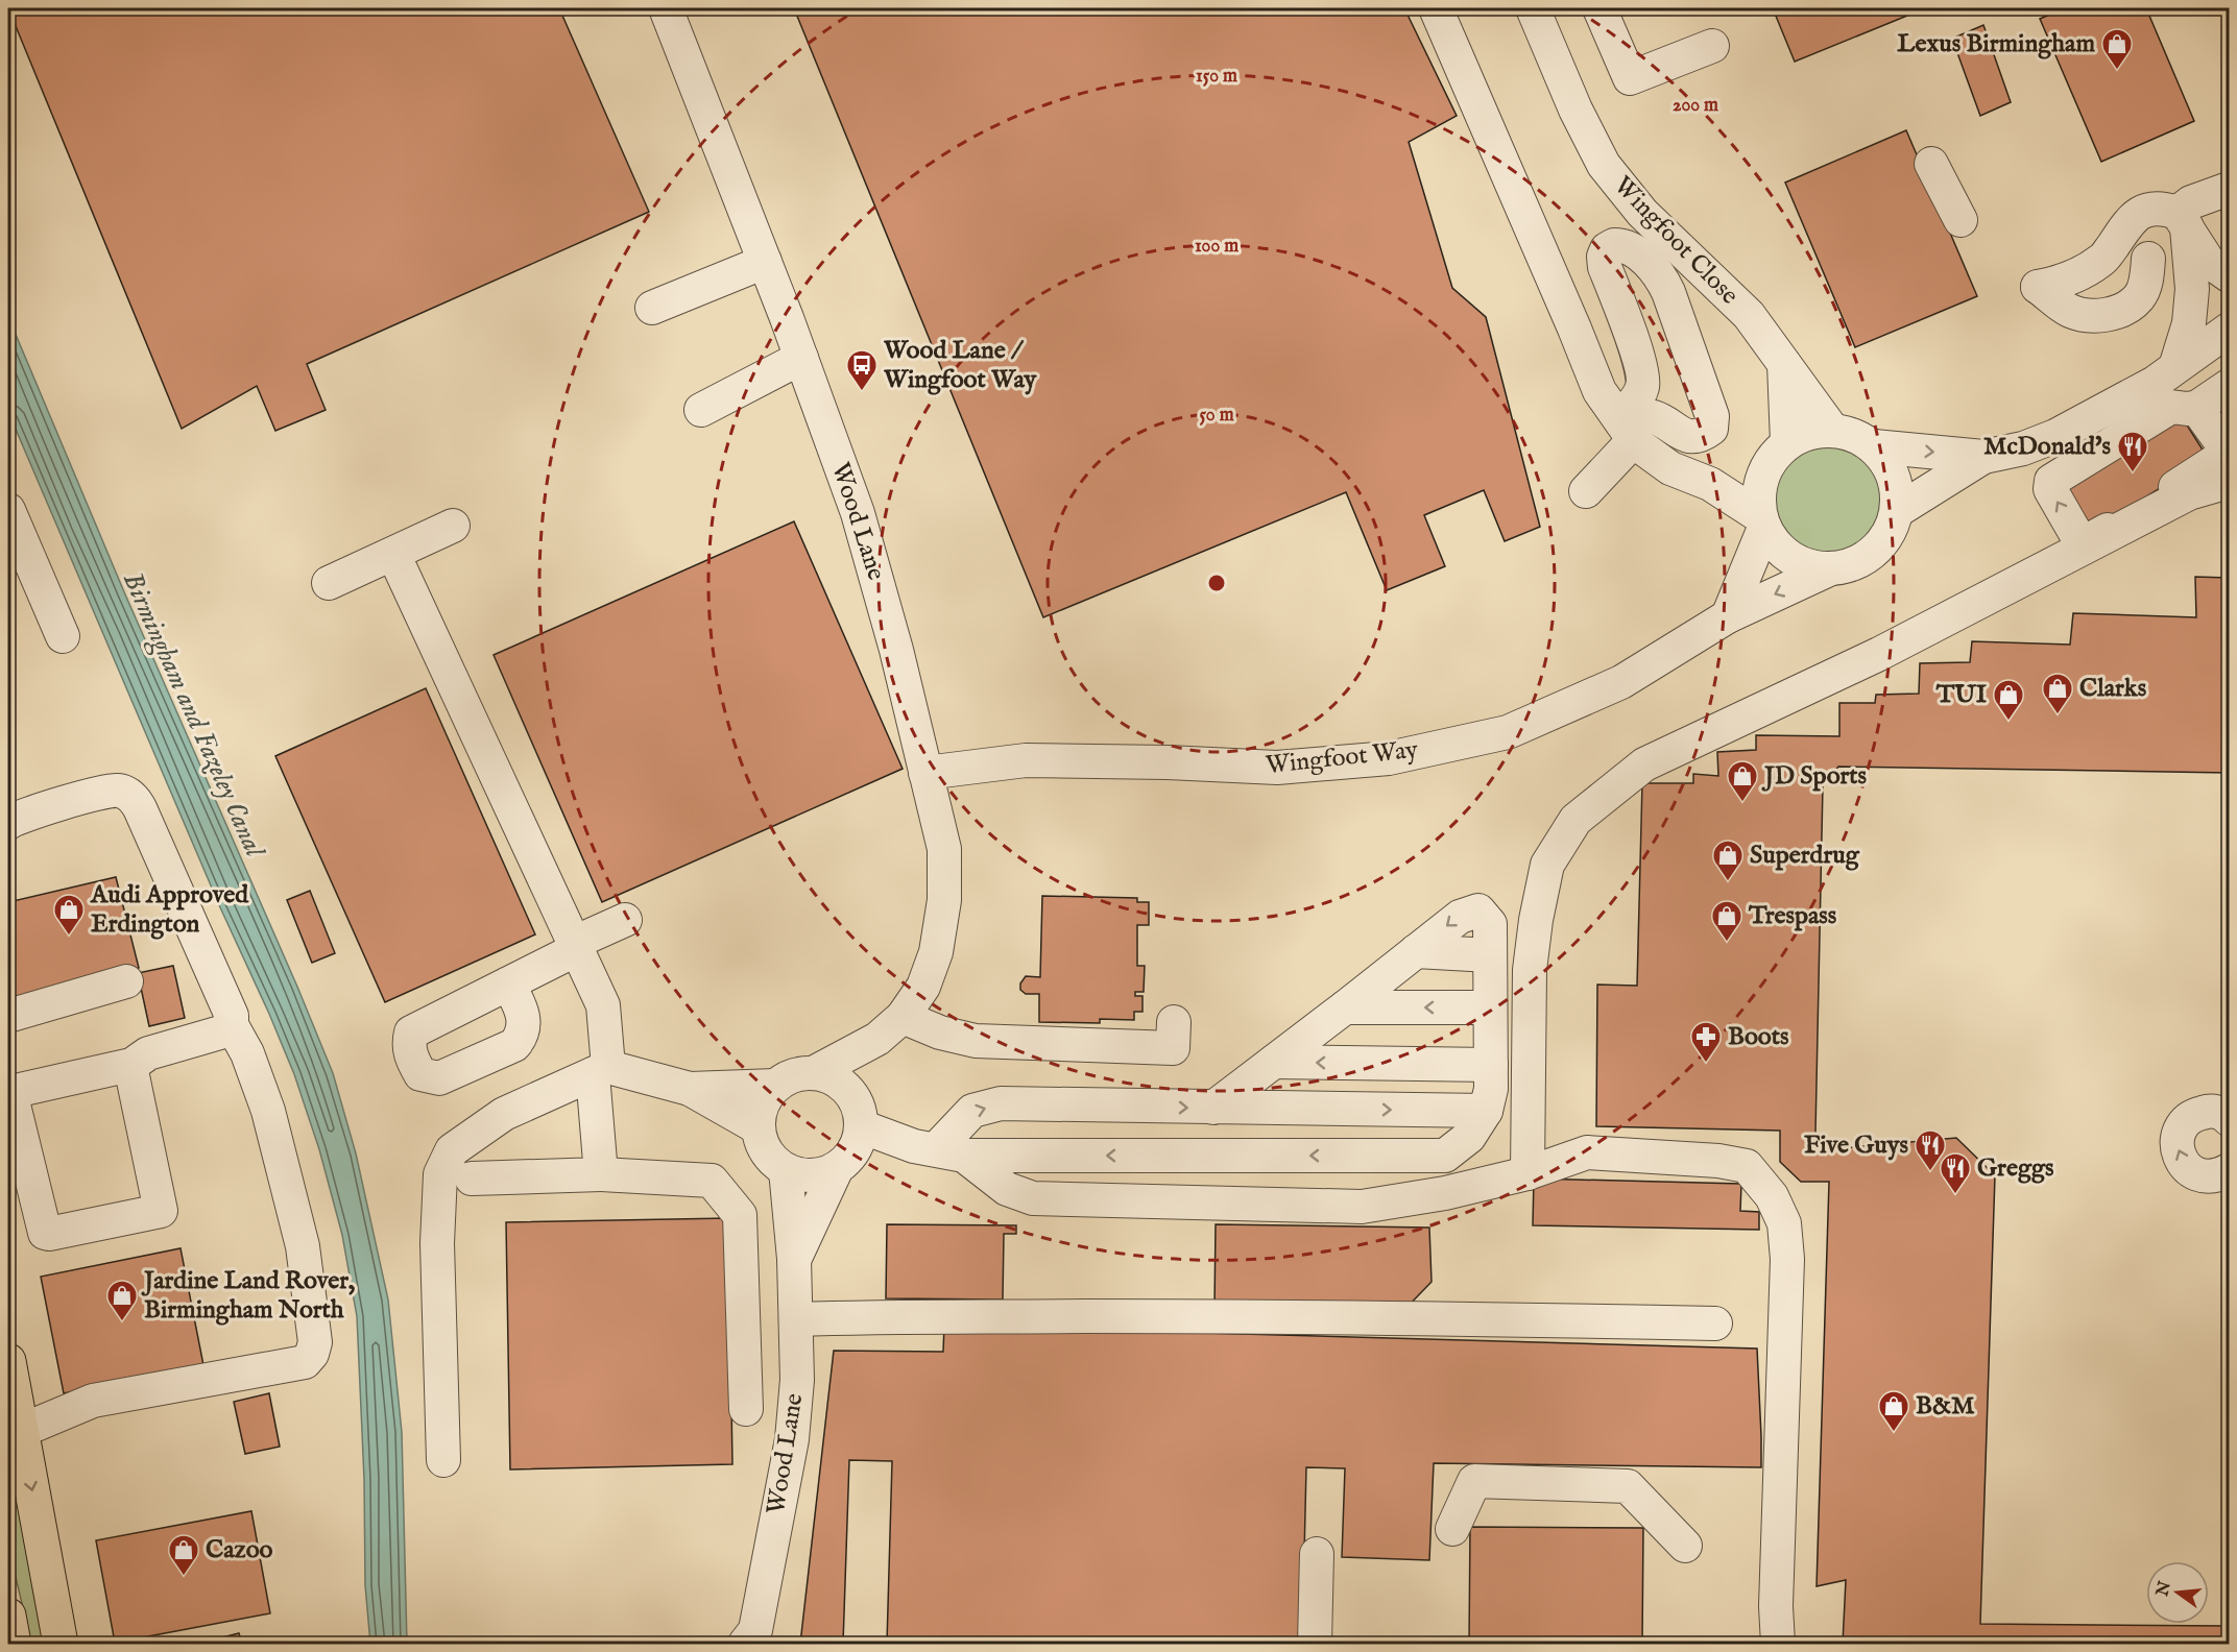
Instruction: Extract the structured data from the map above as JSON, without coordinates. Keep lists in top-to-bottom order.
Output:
{
  "streets": {
    "street": ["Wingfoot Close", "Wood Lane", "Wingfoot Way"]
  },
  "crossings": [
    ["Wingfoot Close", "Wingfoot Way"],
    ["Wood Lane", "Wingfoot Way"]
  ],
  "water": ["Birmingham and Fazeley Canal"],
  "places": {
    "shop": [
      "Lexus Birmingham",
      "Clarks",
      "TUI",
      "JD Sports",
      "Superdrug",
      "Audi Approved Erdington",
      "Trespass",
      "Jardine Land Rover, Birmingham North",
      "B&M",
      "Cazoo"
    ],
    "bus stop": ["Wood Lane / Wingfoot Way"],
    "restaurant": ["McDonald's", "Five Guys", "Greggs"],
    "pharmacy": ["Boots"]
  },
  "north": "left",
  "rings": [
    "150 m",
    "200 m",
    "100 m",
    "50 m"
  ]
}
